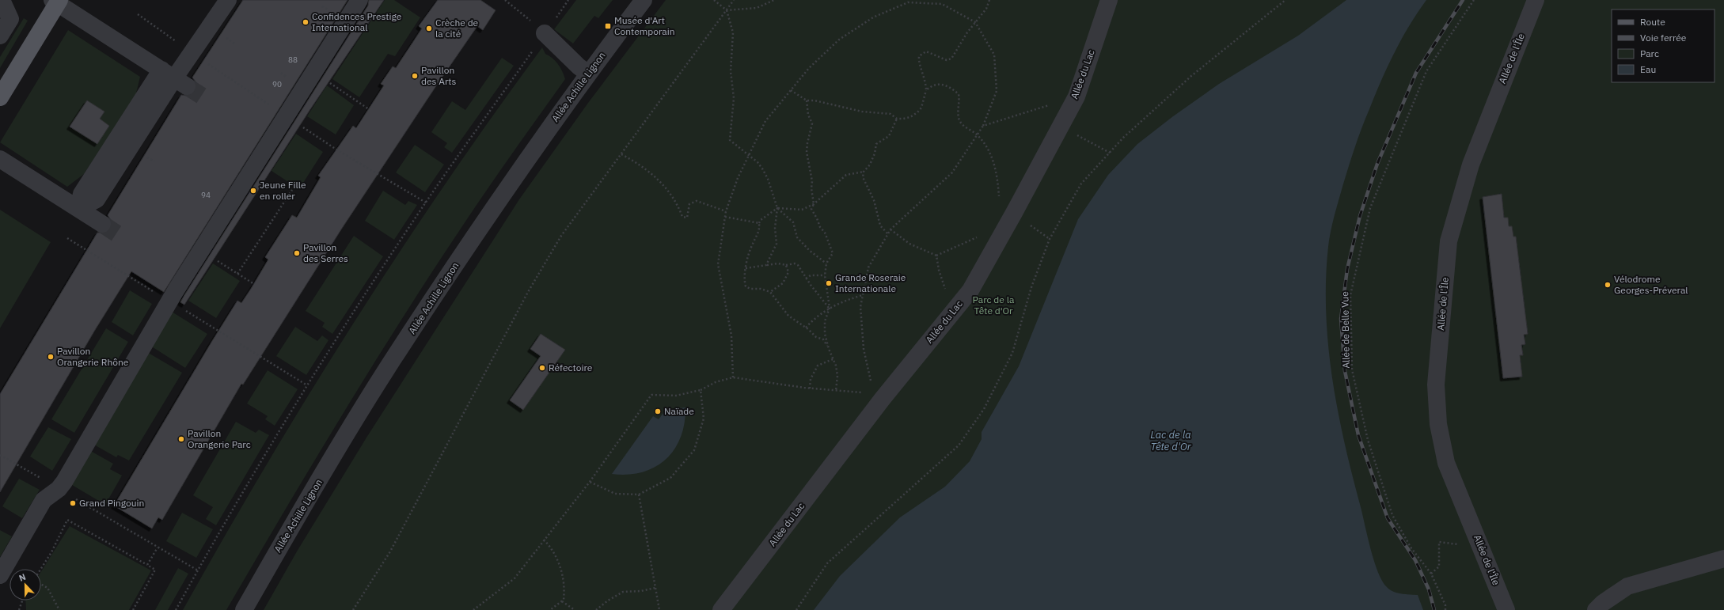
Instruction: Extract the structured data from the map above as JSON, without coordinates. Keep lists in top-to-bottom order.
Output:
{
  "streets": {
    "street": ["Allée de l'Île", "Allée du Lac", "Allée Achille Lignon"],
    "path": ["Allée de Belle Vue"]
  },
  "water": ["Lac de la Tête d'Or"],
  "parks": ["Parc de la Tête d'Or"],
  "places": {
    "other": [
      "Confidences Prestige International",
      "Crèche de la cité",
      "Pavillon des Arts",
      "Jeune Fille en roller",
      "Pavillon des Serres",
      "Grande Roseraie Internationale",
      "Vélodrome Georges-Préveral",
      "Pavillon Orangerie Rhône",
      "Réfectoire",
      "Naïade",
      "Pavillon Orangerie Parc",
      "Grand Pingouin"
    ],
    "transit": ["Musée d'Art Contemporain"]
  },
  "house_numbers": ["88", "90", "94"],
  "legend": [
    "Route",
    "Voie ferrée",
    "Parc",
    "Eau"
  ],
  "north": "top"
}
